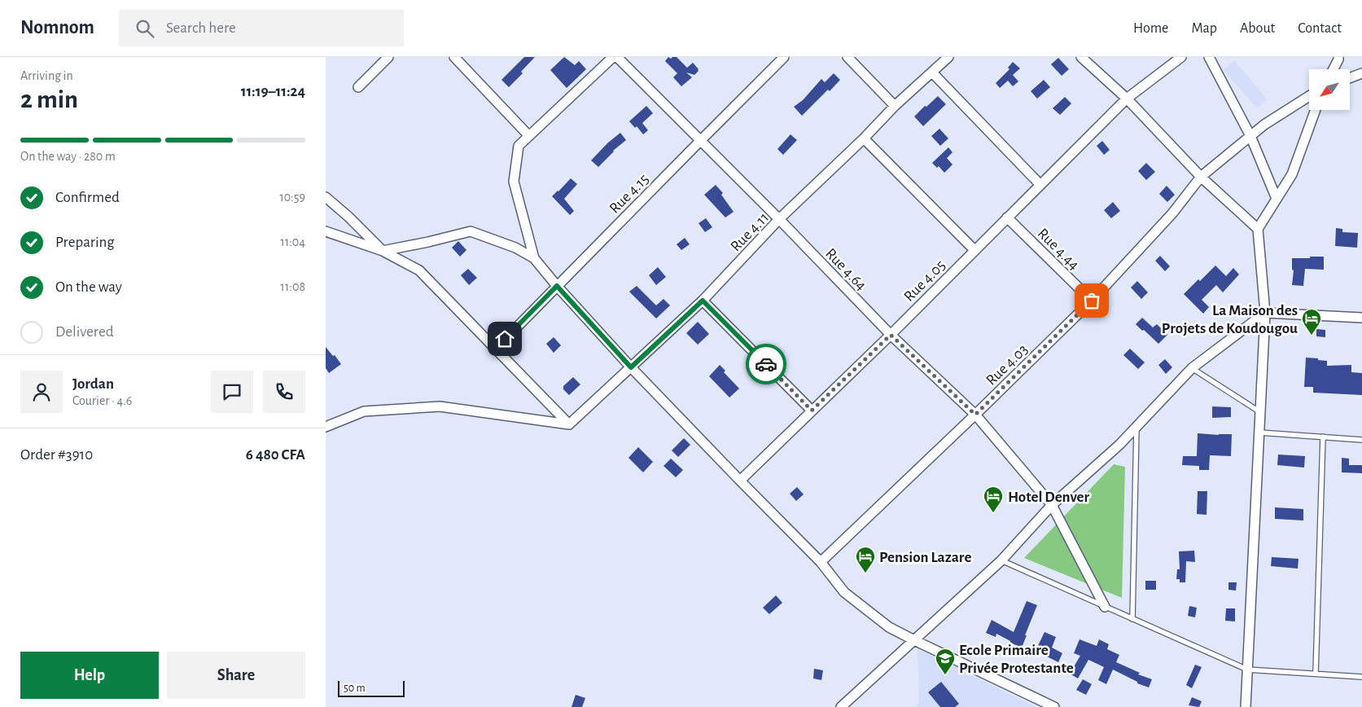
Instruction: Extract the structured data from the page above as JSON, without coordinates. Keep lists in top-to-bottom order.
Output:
{
  "streets": {
    "street": [
      "Rue 4.15",
      "Rue 4.11",
      "Rue 4.44",
      "Rue 4.64",
      "Rue 4.05",
      "Rue 4.03"
    ]
  },
  "crossings": [
    ["Rue 4.15", "Rue 4.64"],
    ["Rue 4.11", "Rue 4.64"],
    ["Rue 4.44", "Rue 4.05"],
    ["Rue 4.44", "Rue 4.03"],
    ["Rue 4.64", "Rue 4.05"],
    ["Rue 4.64", "Rue 4.03"]
  ],
  "places": {
    "hotel": ["La Maison des Projets de Koudougou", "Hotel Denver", "Pension Lazare"],
    "school or university": ["Ecole Primaire Privée Protestante"]
  },
  "scale_bar": "50 m",
  "north": "bottom left",
  "page": {
    "header": "Nomnom",
    "search": "Search here",
    "nav": [
      "Home",
      "Map",
      "About",
      "Contact"
    ],
    "heading": ["2 min", "Arriving in", "11:19–11:24"],
    "panel": [
      "Jordan",
      "Courier · 4.6",
      "Order #3910",
      "6 480 CFA"
    ],
    "bar": "On the way · 280 m",
    "list": [
      ["Confirmed", "10:59"],
      ["Preparing", "11:04"],
      ["On the way", "11:08"],
      "Delivered"
    ],
    "buttons": ["Help", "Share"],
    "scale": "50 m"
  }
}
